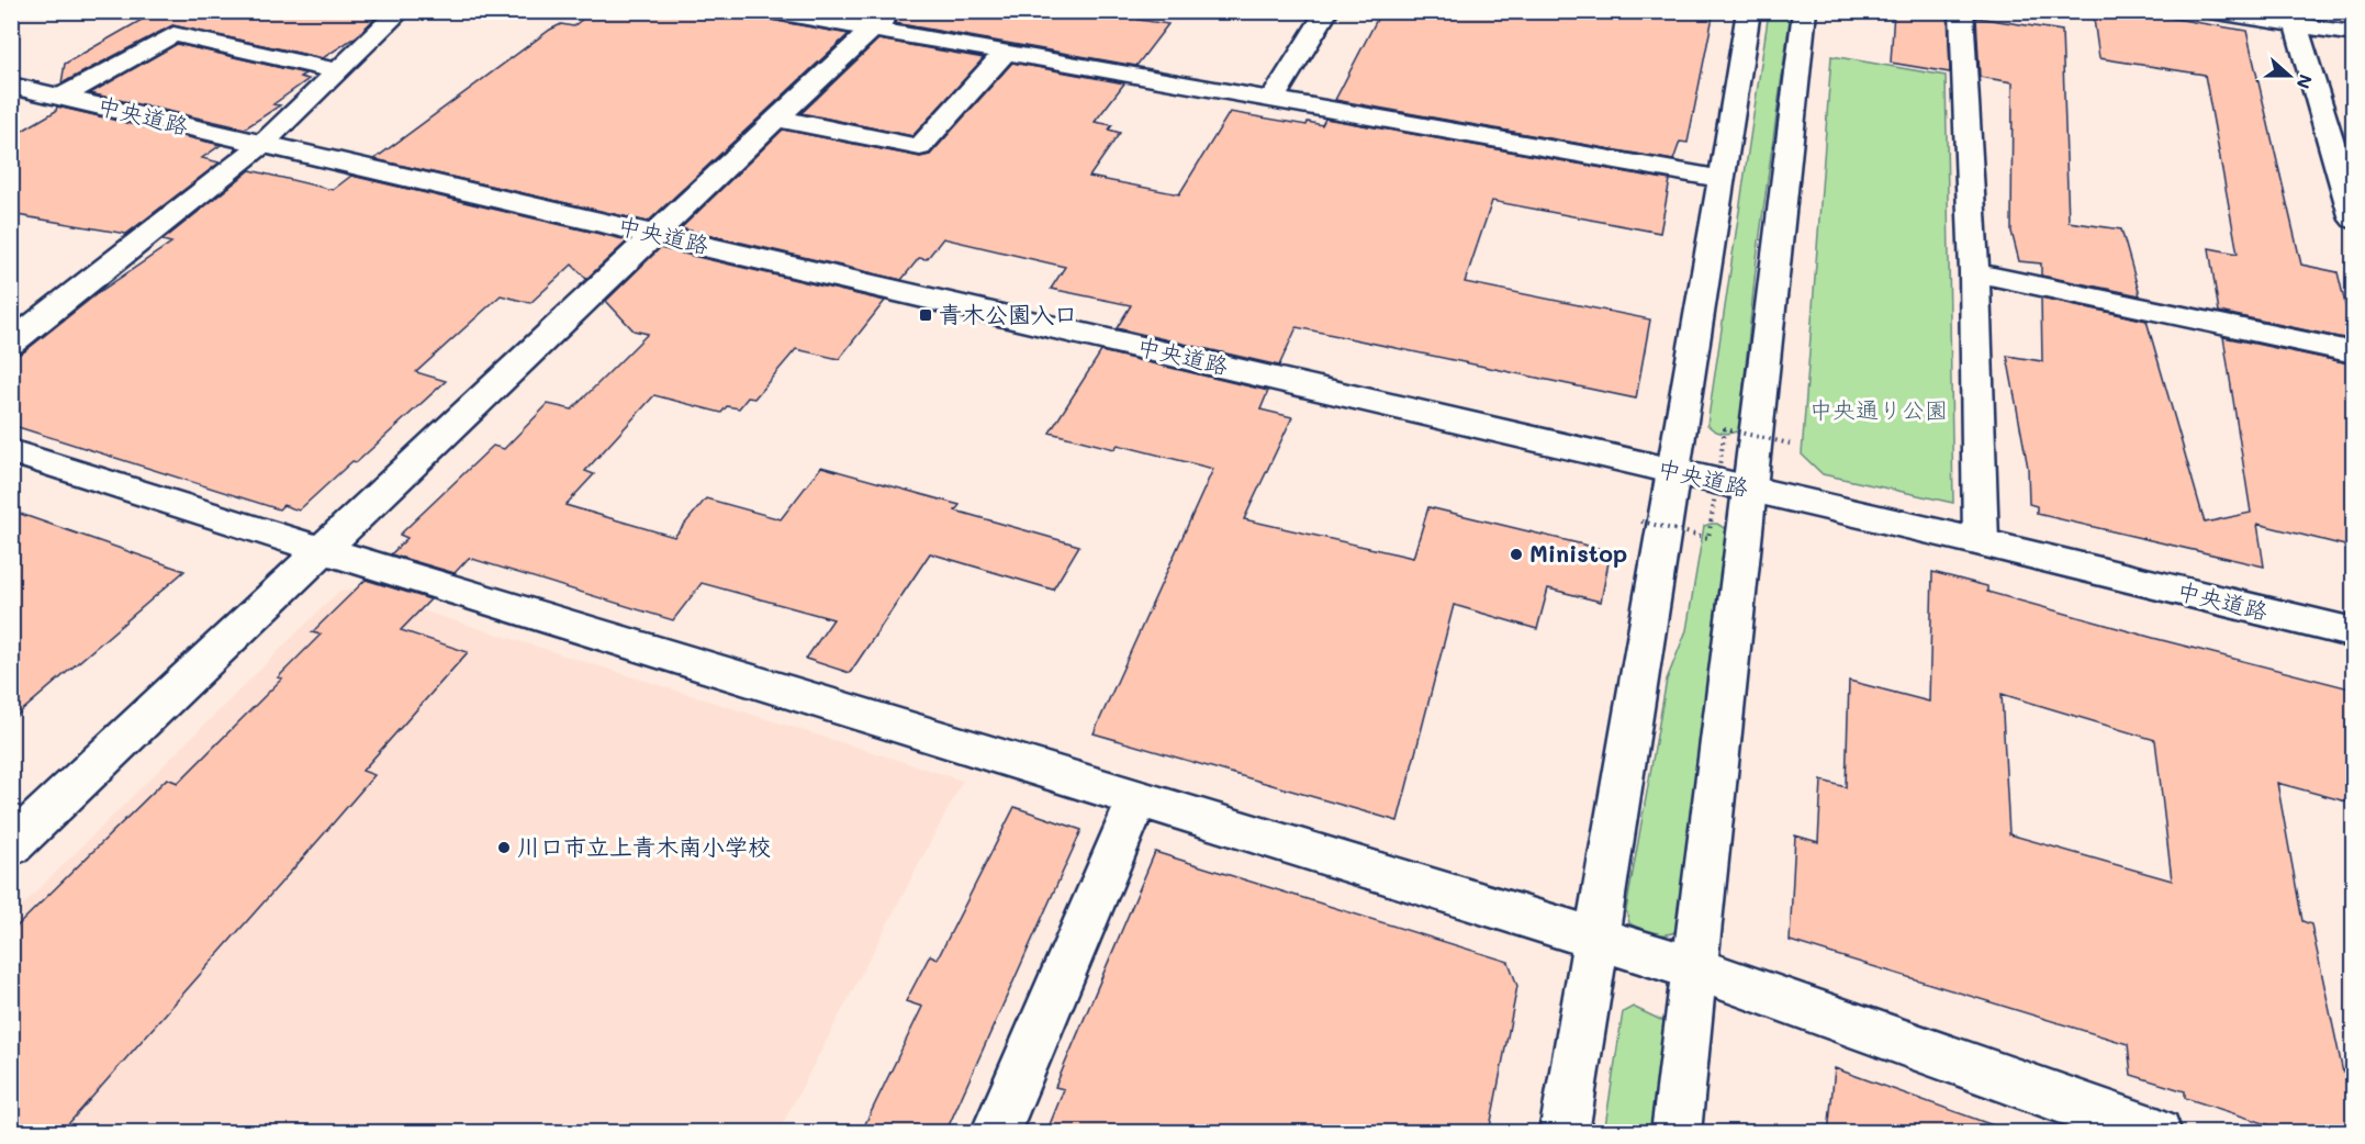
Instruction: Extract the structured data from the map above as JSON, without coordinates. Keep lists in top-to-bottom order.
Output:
{
  "streets": {
    "street": ["中央道路"]
  },
  "parks": ["中央通り公園"],
  "places": {
    "transit": ["青木公園入口"],
    "other": ["Ministop", "川口市立上青木南小学校"]
  },
  "north": "right"
}
